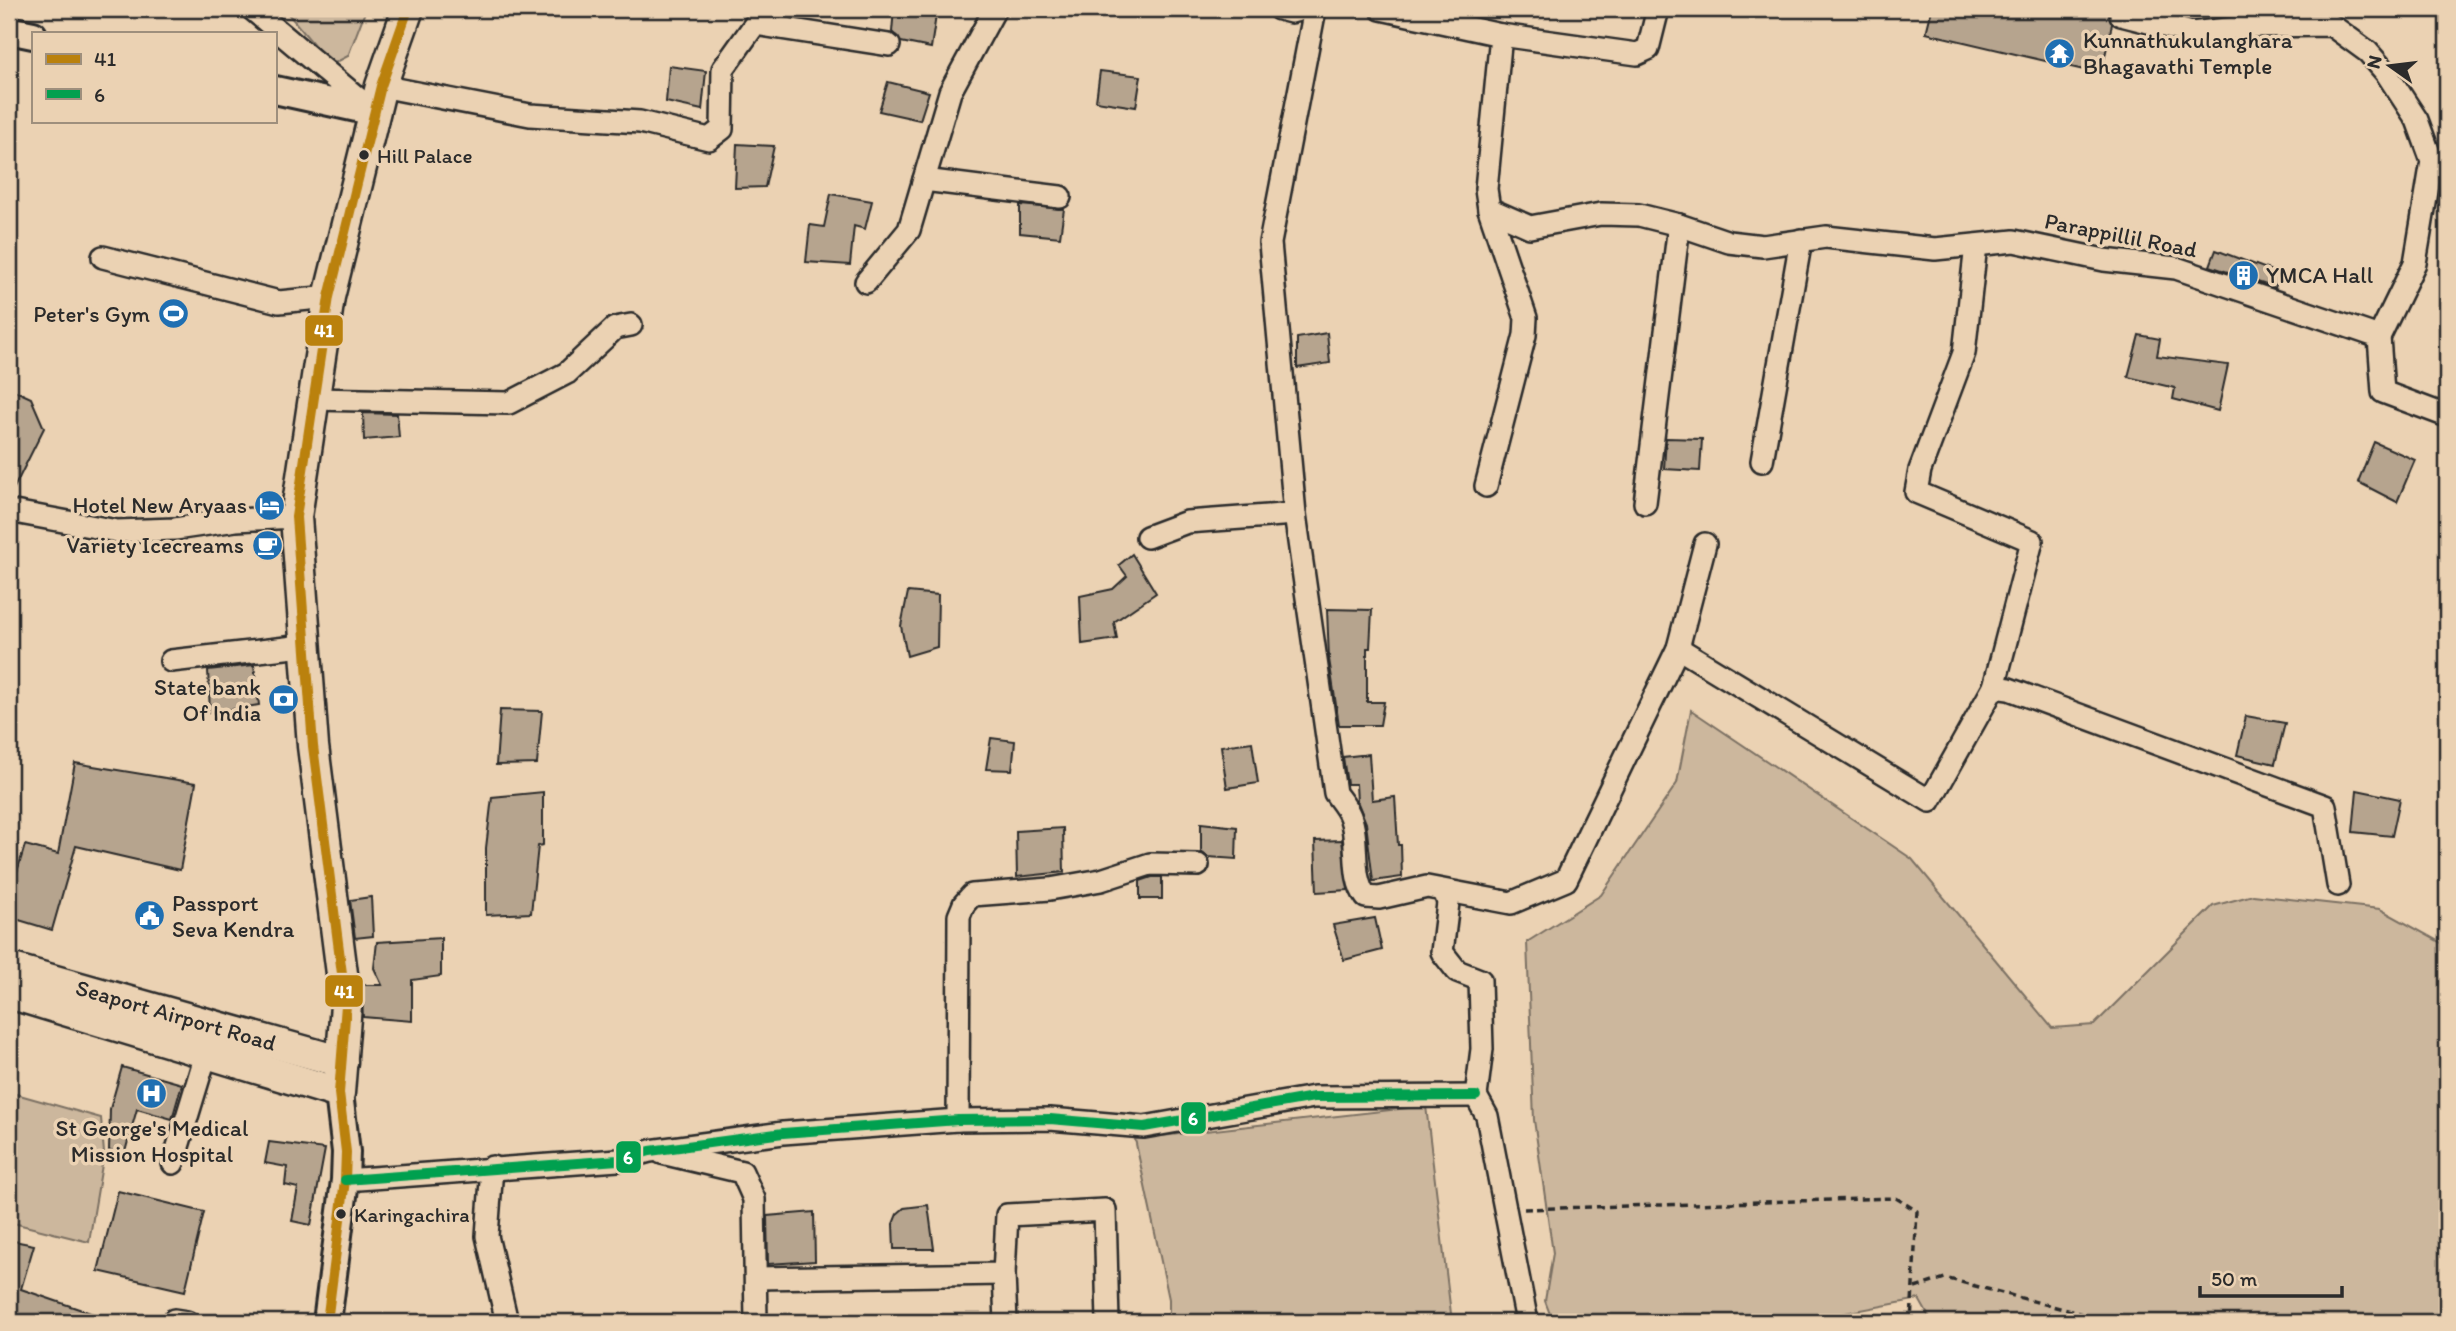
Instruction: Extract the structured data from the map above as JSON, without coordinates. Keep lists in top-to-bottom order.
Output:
{
  "streets": {
    "highway": ["Seaport Airport Road"],
    "street": ["Parappillil Road"]
  },
  "places": {
    "temple": ["Kunnathukulanghara Bhagavathi Temple"],
    "other": ["Hill Palace", "Karingachira"],
    "building": ["YMCA Hall"],
    "sports": ["Peter's Gym"],
    "hotel": ["Hotel New Aryaas"],
    "cafe": ["Variety Icecreams"],
    "bank": ["State bank Of India"],
    "public building": ["Passport Seva Kendra"],
    "hospital": ["St George's Medical Mission Hospital"]
  },
  "lines": ["transit line 41", "transit line 6"],
  "legend": ["41", "6"],
  "scale_bar": "50 m",
  "north": "left"
}
